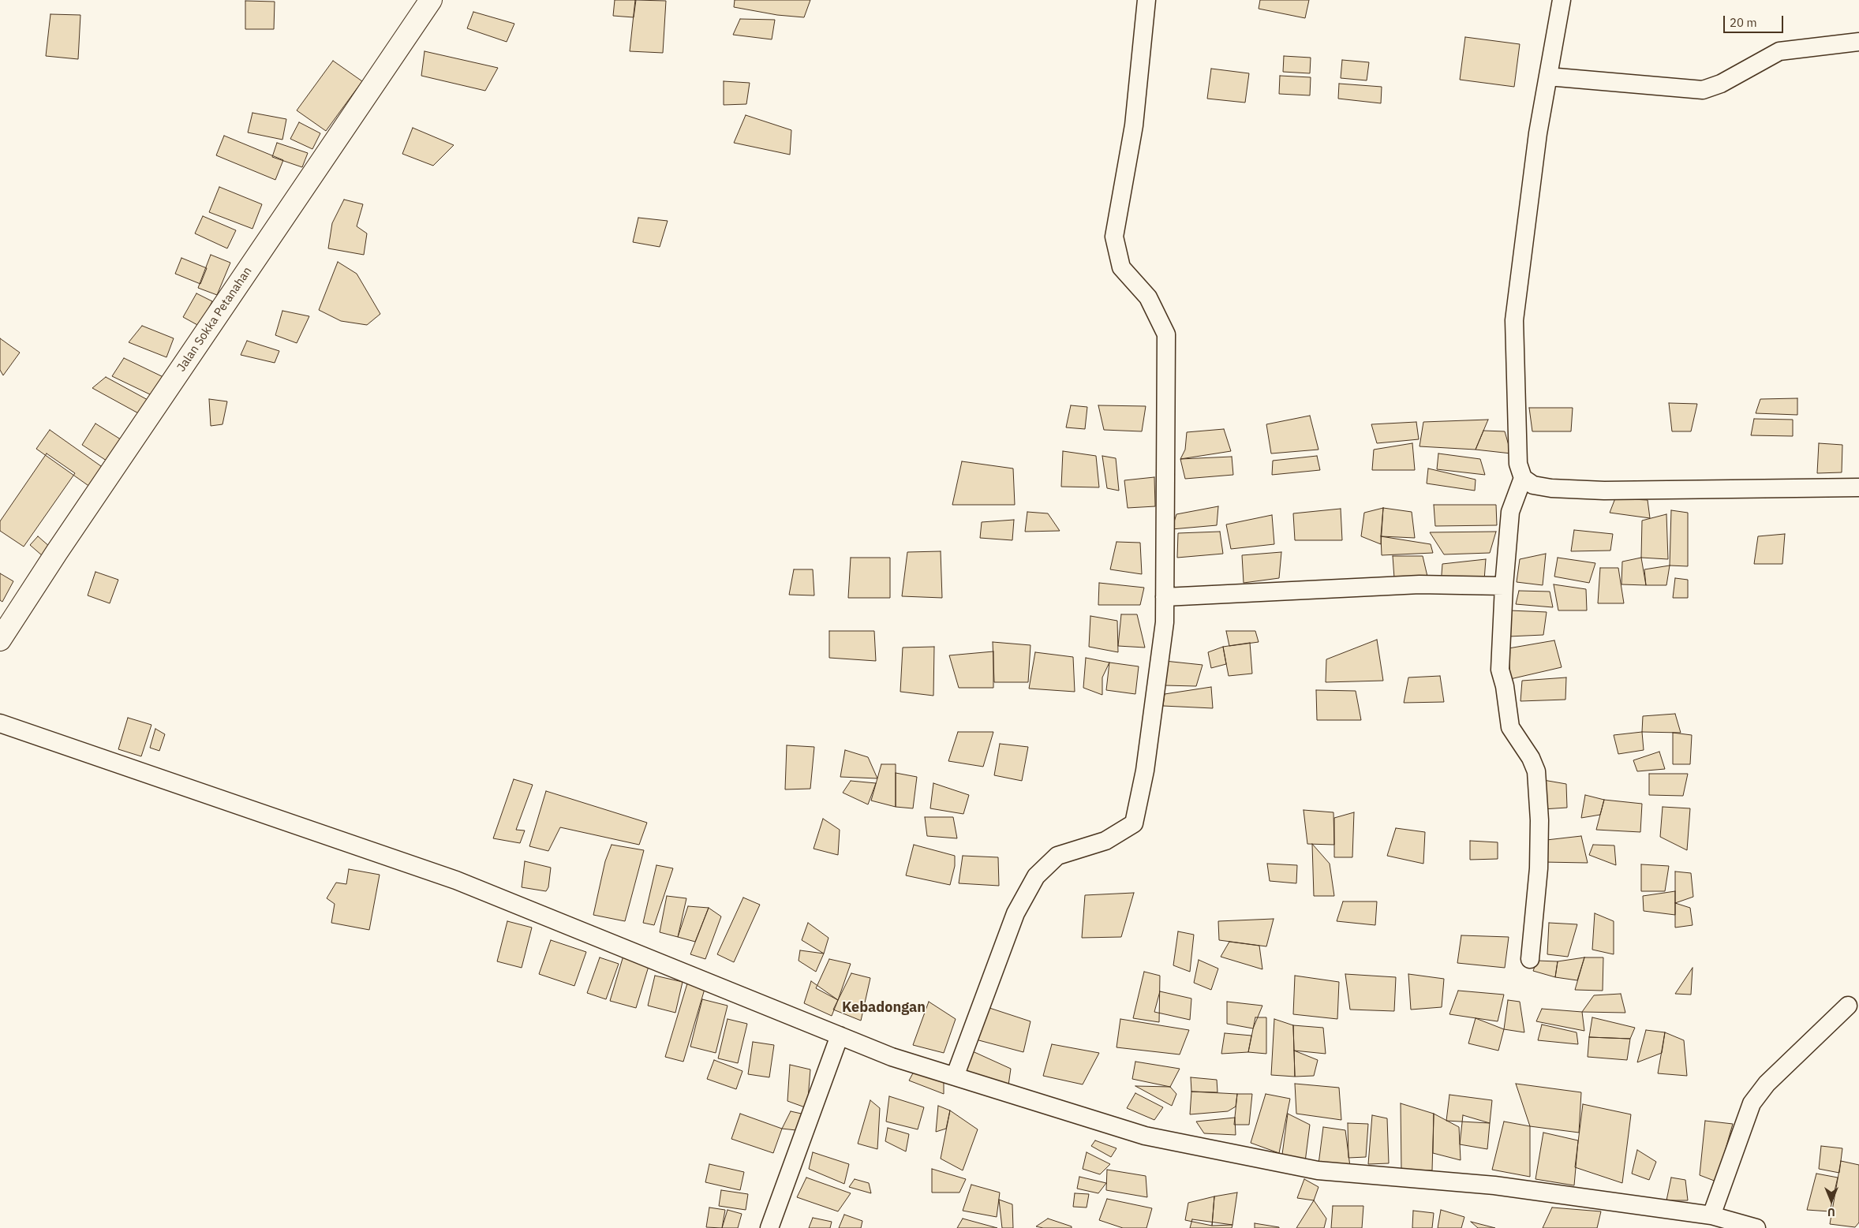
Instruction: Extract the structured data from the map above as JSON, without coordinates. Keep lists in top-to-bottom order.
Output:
{
  "streets": {
    "main road": ["Jalan Sokka Petanahan"]
  },
  "districts": ["Kebadongan"],
  "scale_bar": "20 m",
  "north": "bottom"
}
